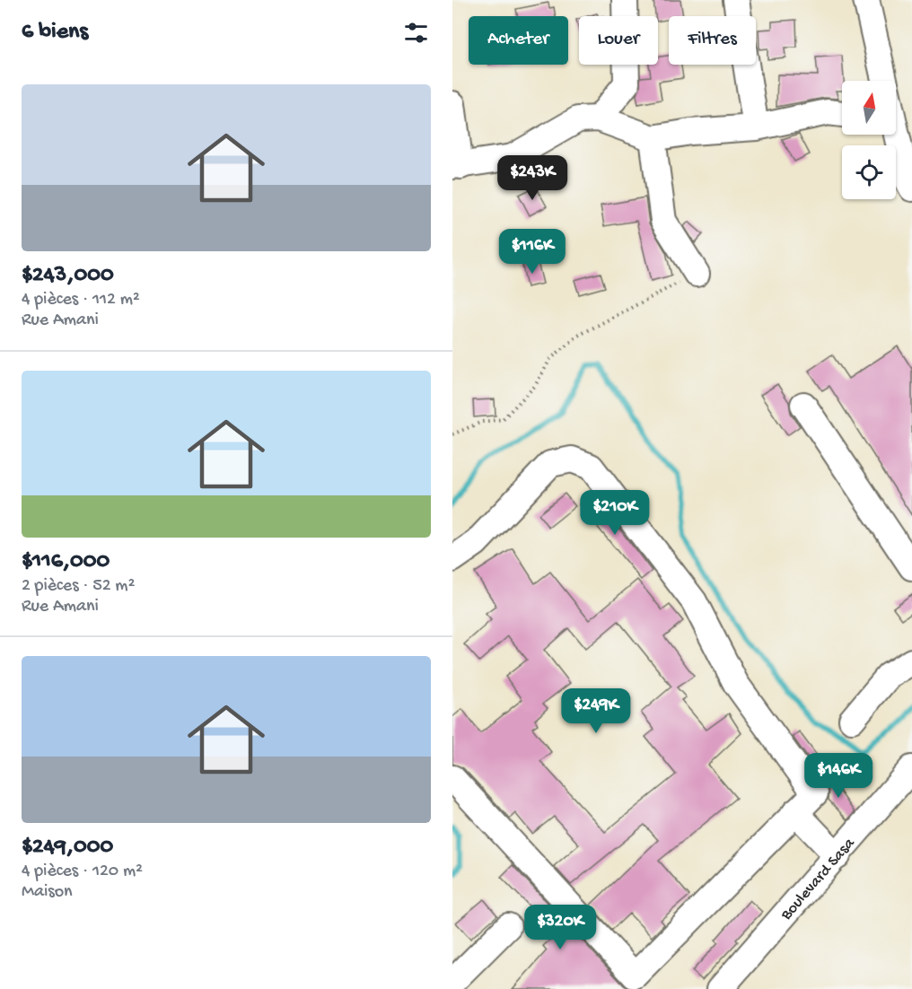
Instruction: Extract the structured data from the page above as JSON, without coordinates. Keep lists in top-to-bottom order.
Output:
{
  "streets": {
    "street": ["Boulevard Sasa"]
  },
  "north": "top",
  "page": {
    "heading": "6 biens",
    "chip": ["Acheter", "Louer", "Filtres"],
    "list": [
      {
        "name": "$243,000",
        "note": "4 pièces · 112 m² · Rue Amani"
      },
      {
        "name": "$116,000",
        "note": "2 pièces · 52 m² · Rue Amani"
      },
      {
        "name": "$249,000",
        "note": "4 pièces · 120 m² · Maison"
      }
    ],
    "price": [
      "$243K",
      "$116K",
      "$210K",
      "$249K",
      "$146K",
      "$320K"
    ]
  }
}
